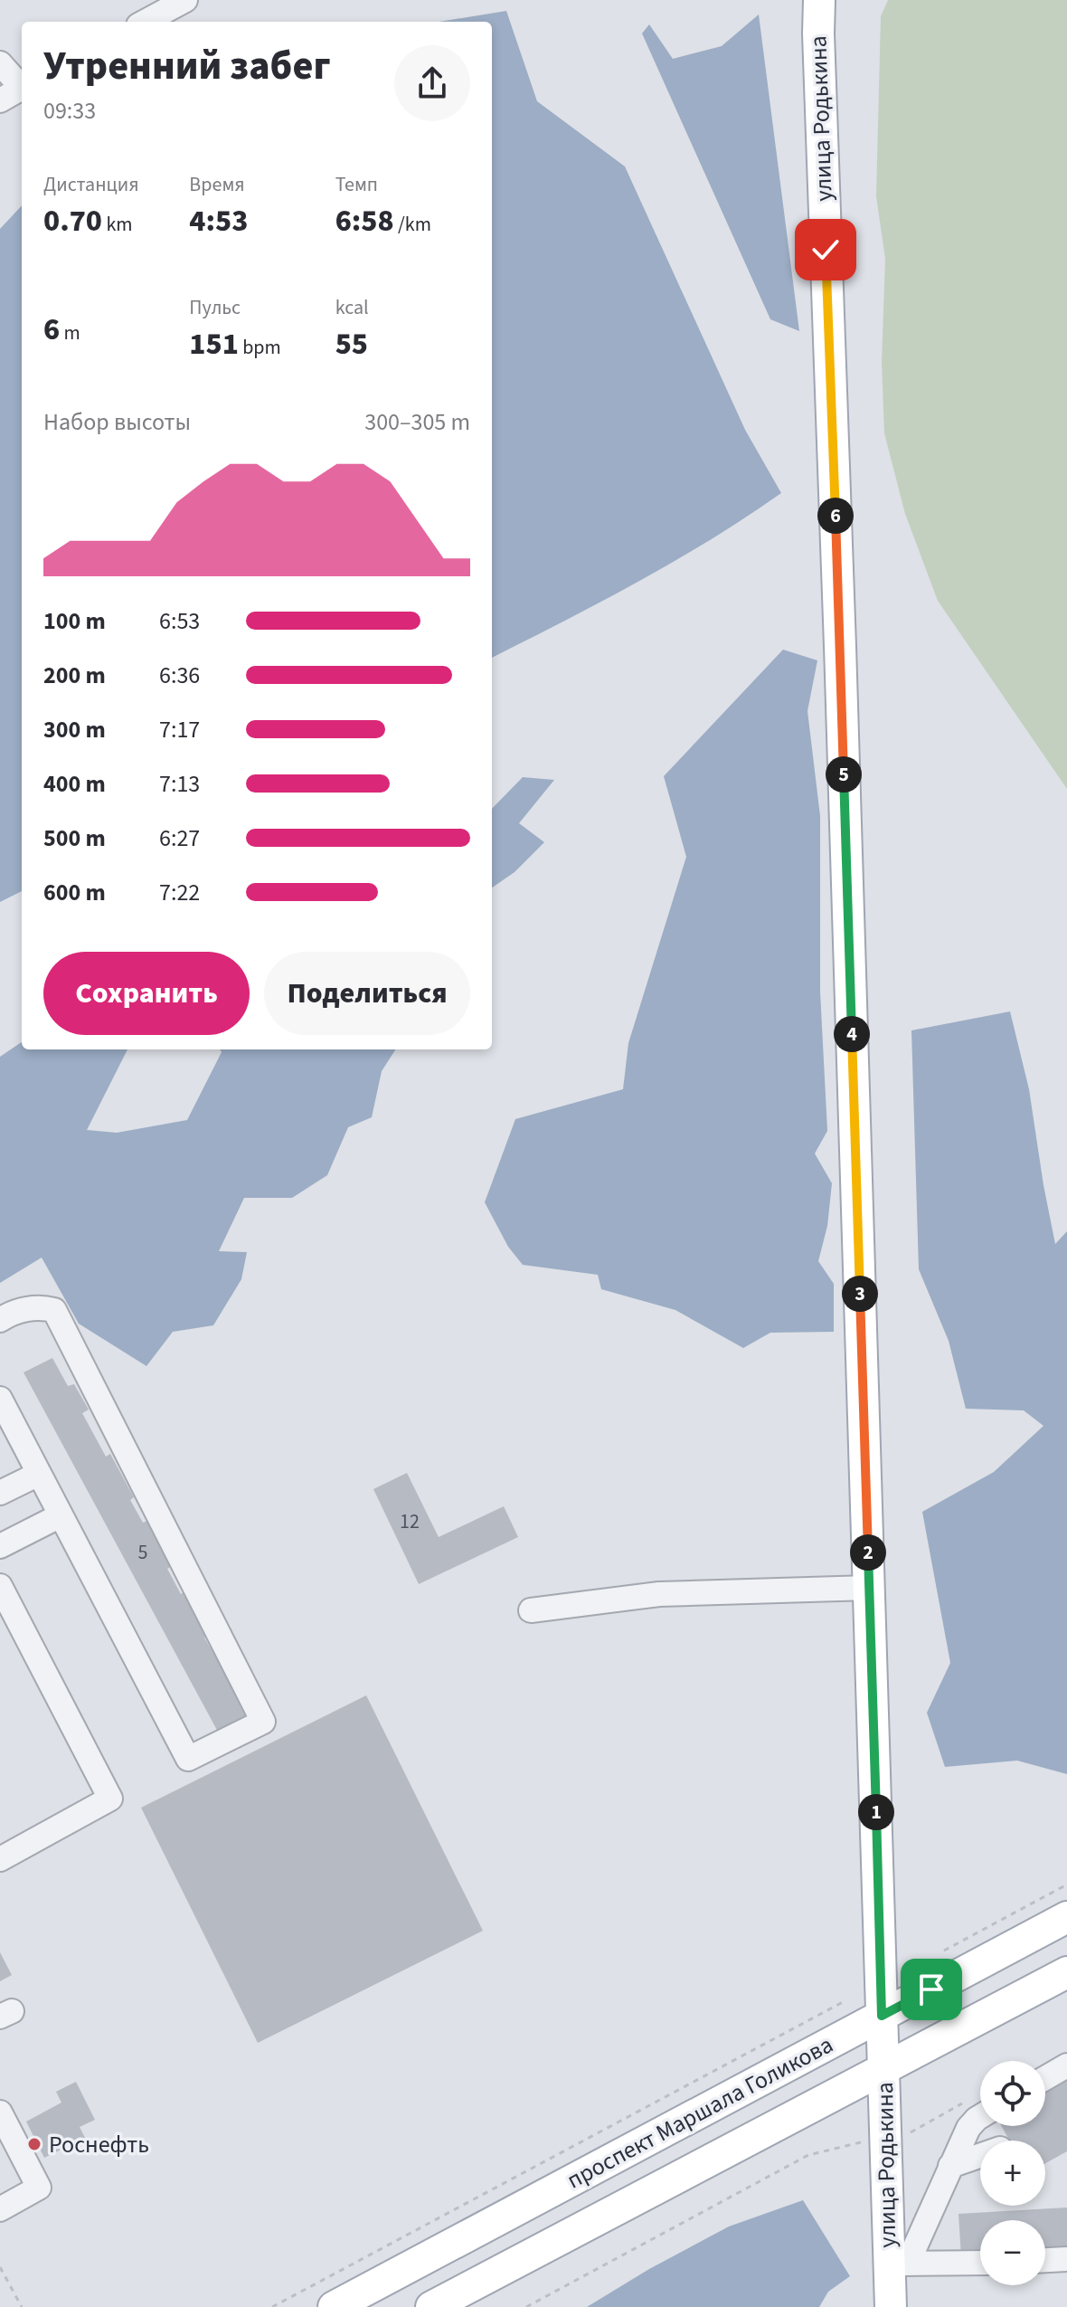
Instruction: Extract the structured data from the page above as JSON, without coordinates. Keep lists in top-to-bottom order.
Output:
{
  "streets": {
    "main road": ["улица Родькина", "проспект Маршала Голикова"]
  },
  "crossings": [
    ["улица Родькина", "проспект Маршала Голикова"]
  ],
  "places": ["Роснефть"],
  "house_numbers": ["12", "5"],
  "page": {
    "heading": ["Утренний забег", "09:33"],
    "stats": [
      ["Дистанция", "0.70 km"],
      ["Время", "4:53"],
      ["Темп", "6:58 /km"],
      ["6 m"],
      ["Пульс", "151 bpm"],
      ["kcal", "55"]
    ],
    "chart": ["Набор высоты", "300–305 m"],
    "pins": [
      "6",
      "5",
      "4",
      "3",
      "2",
      "1"
    ],
    "list": [
      {
        "name": "100 m",
        "note": "6:53"
      },
      {
        "name": "200 m",
        "note": "6:36"
      },
      {
        "name": "300 m",
        "note": "7:17"
      },
      {
        "name": "400 m",
        "note": "7:13"
      },
      {
        "name": "500 m",
        "note": "6:27"
      },
      {
        "name": "600 m",
        "note": "7:22"
      }
    ],
    "buttons": ["Сохранить", "Поделиться"],
    "map_buttons": ["+", "−"]
  }
}
